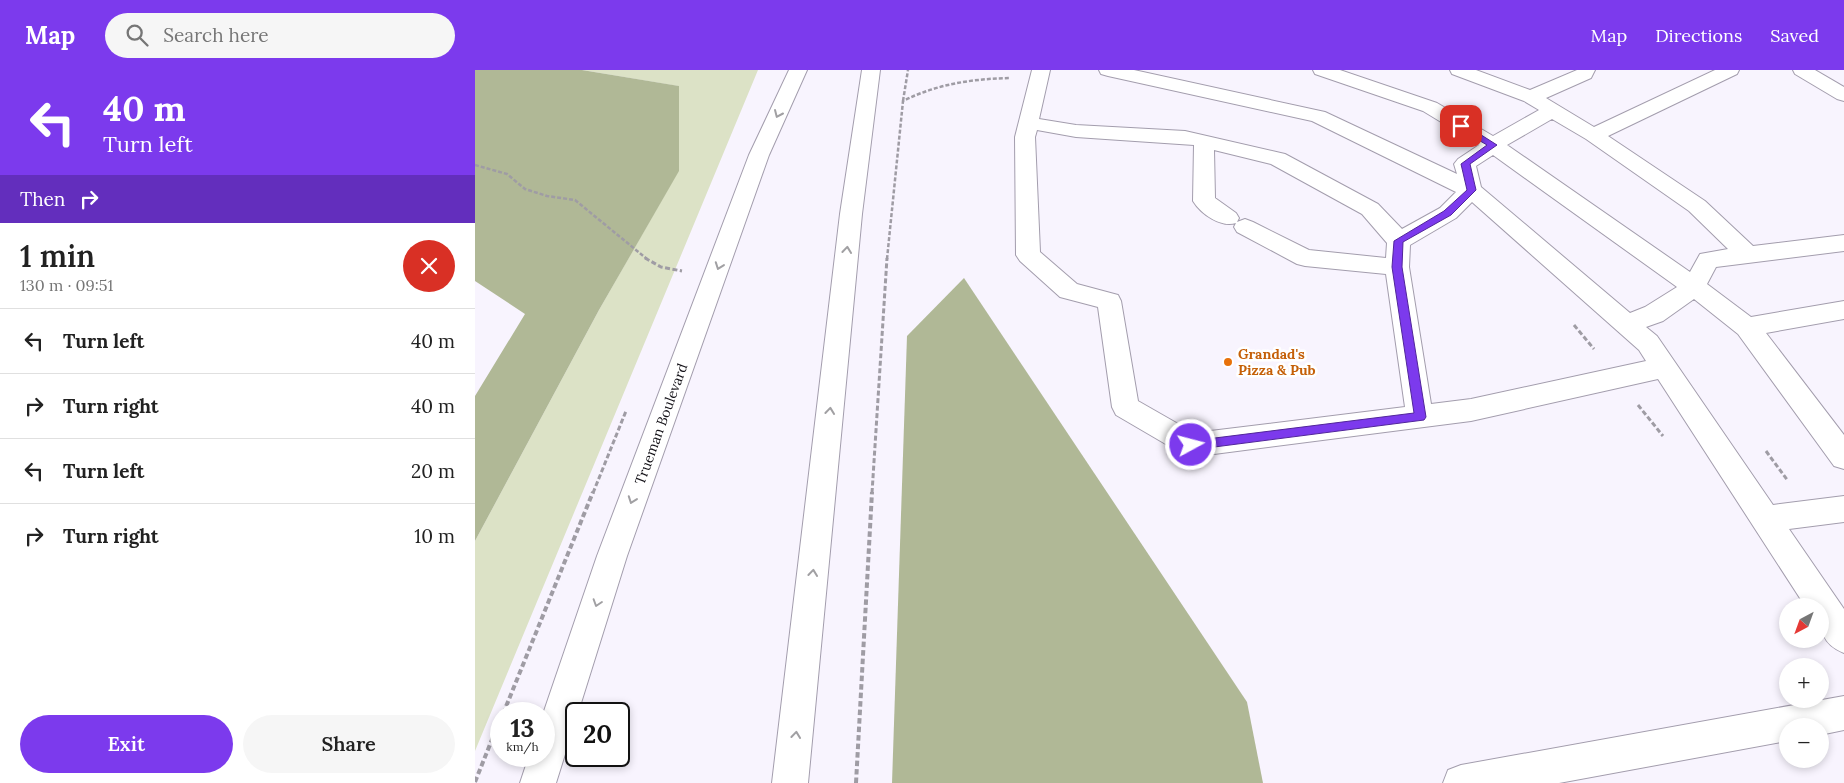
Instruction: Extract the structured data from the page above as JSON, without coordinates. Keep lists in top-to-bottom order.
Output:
{
  "streets": {
    "main road": ["Trueman Boulevard"]
  },
  "places": ["Grandad's Pizza & Pub"],
  "north": "bottom left",
  "page": {
    "header": "Map",
    "search": "Search here",
    "nav": ["Map", "Directions", "Saved"],
    "turn": ["40 m", "Turn left"],
    "then": "Then",
    "heading": ["1 min", "130 m · 09:51"],
    "list": [
      {
        "name": "Turn left",
        "value": "40 m"
      },
      {
        "name": "Turn right",
        "value": "40 m"
      },
      {
        "name": "Turn left",
        "value": "20 m"
      },
      {
        "name": "Turn right",
        "value": "10 m"
      }
    ],
    "map_buttons": ["+", "−"],
    "speed": "13 km/h",
    "limit": "20",
    "buttons": ["Exit", "Share"]
  }
}
